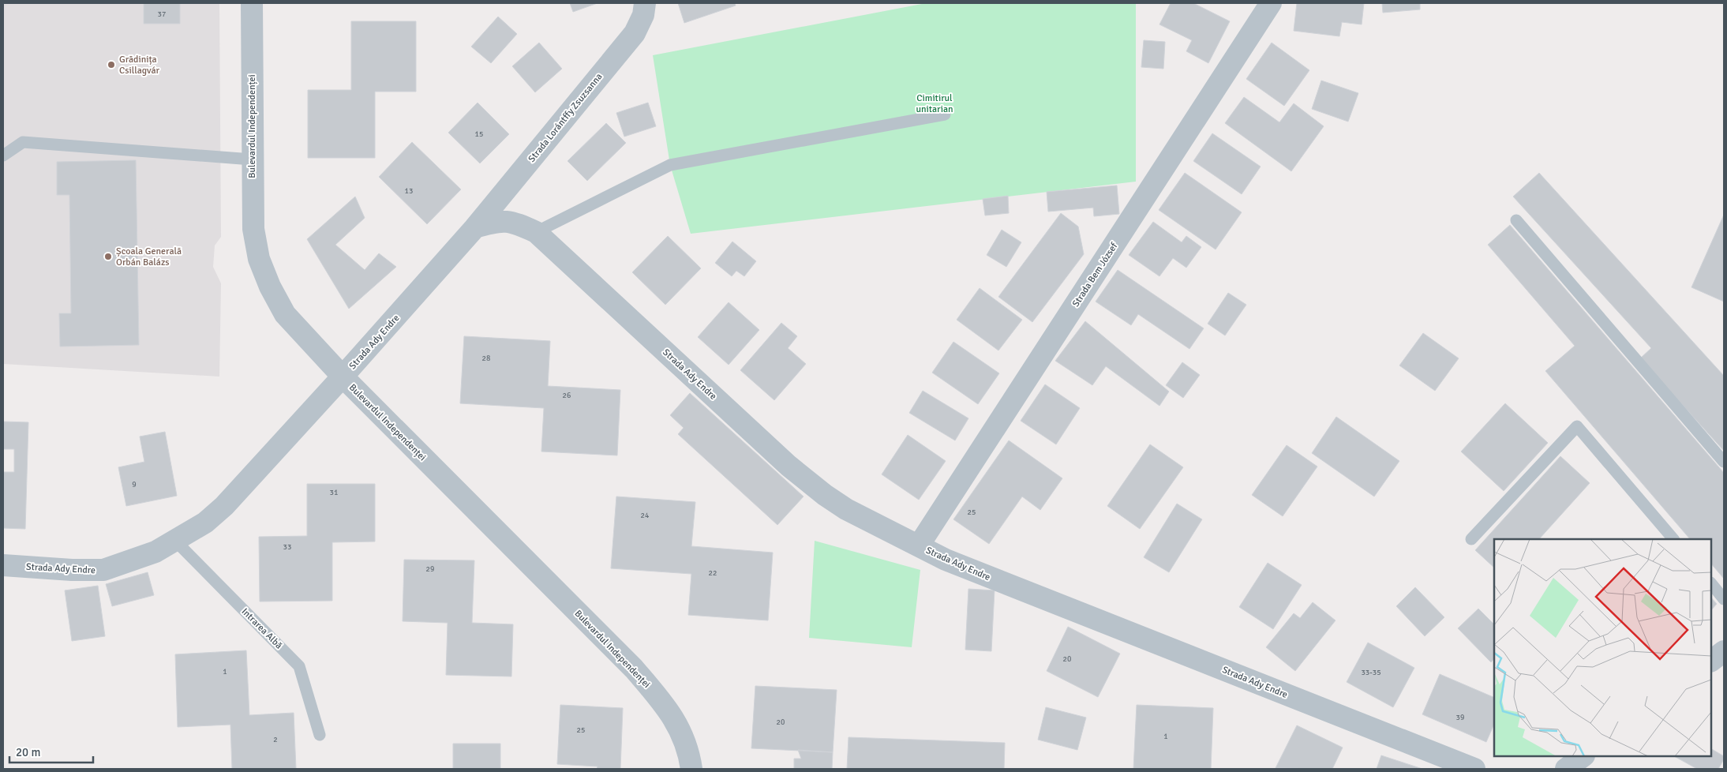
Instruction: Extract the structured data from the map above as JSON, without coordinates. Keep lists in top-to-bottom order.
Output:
{
  "streets": {
    "street": [
      "Strada Lorántffy Zsuzsanna",
      "Bulevardul Independenței",
      "Strada Bem József",
      "Strada Ady Endre"
    ],
    "lane": ["Intrarea Albă"]
  },
  "crossings": [
    ["Strada Lorántffy Zsuzsanna", "Strada Ady Endre"],
    ["Bulevardul Independenței", "Strada Ady Endre"],
    ["Strada Bem József", "Strada Ady Endre"],
    ["Strada Ady Endre", "Intrarea Albă"]
  ],
  "parks": ["Cimitirul unitarian"],
  "places": ["Grădinița Csillagvár", "Școala Generală Orbán Balázs"],
  "house_numbers": [
    "37",
    "15",
    "13",
    "28",
    "26",
    "9",
    "31",
    "25",
    "24",
    "33",
    "29",
    "22",
    "20",
    "1",
    "33-35",
    "39",
    "20",
    "25",
    "1",
    "2"
  ],
  "scale_bar": "20 m"
}
